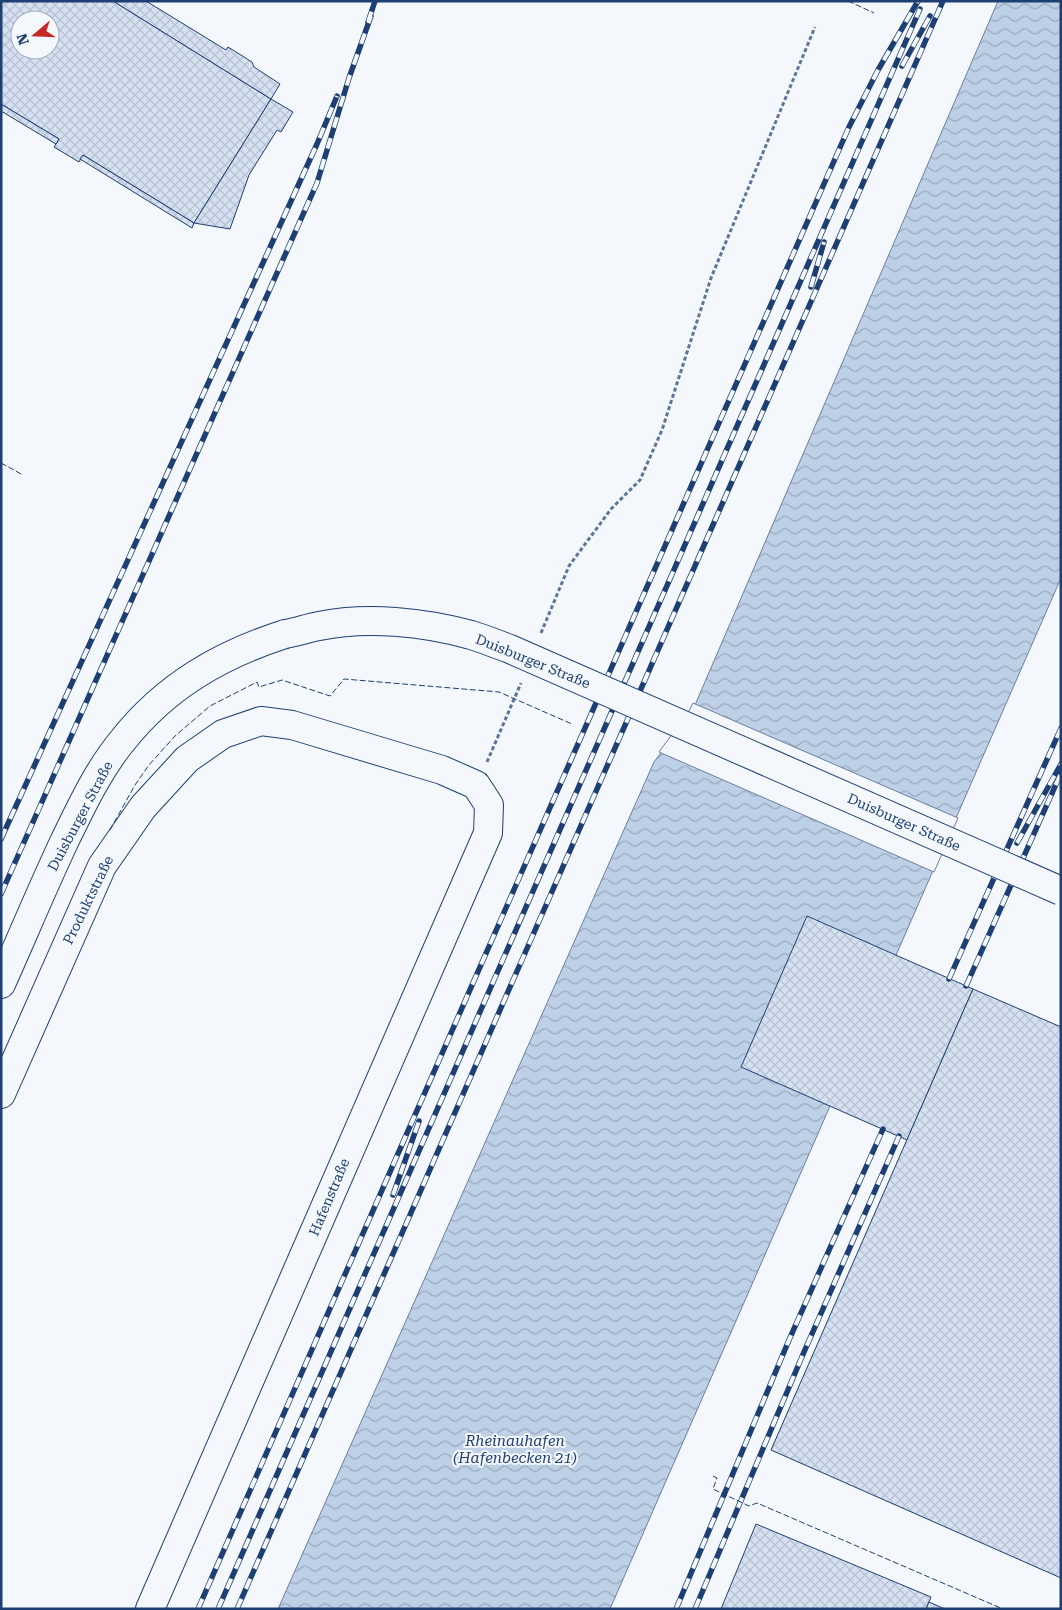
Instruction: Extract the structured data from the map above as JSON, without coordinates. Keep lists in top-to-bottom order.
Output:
{
  "streets": {
    "street": ["Duisburger Straße", "Produktstraße", "Hafenstraße"]
  },
  "crossings": [
    ["Produktstraße", "Hafenstraße"]
  ],
  "water": ["Rheinauhafen (Hafenbecken 21)"],
  "north": "left"
}
